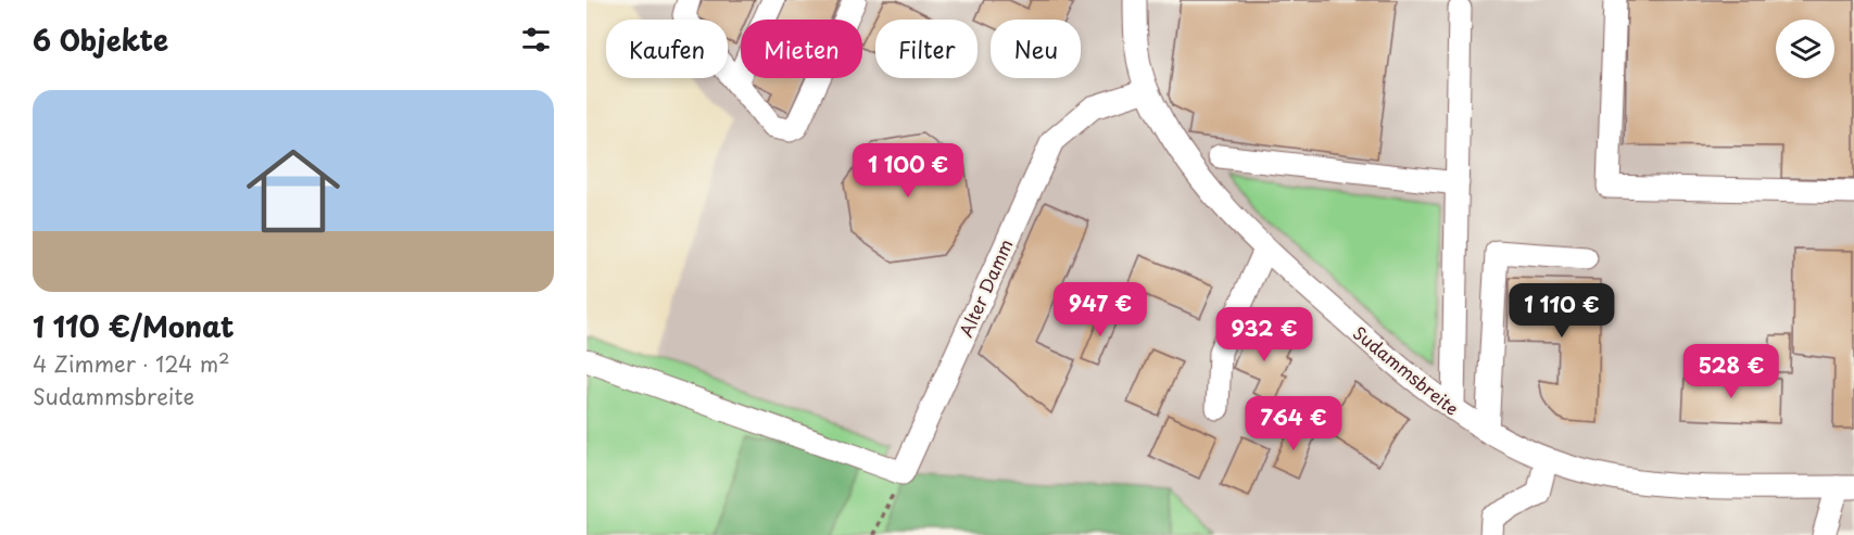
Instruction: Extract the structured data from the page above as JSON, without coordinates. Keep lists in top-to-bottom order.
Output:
{
  "streets": {
    "street": ["Alter Damm", "Sudammsbreite"]
  },
  "crossings": [
    ["Alter Damm", "Sudammsbreite"]
  ],
  "page": {
    "heading": "6 Objekte",
    "chip": [
      "Kaufen",
      "Mieten",
      "Filter",
      "Neu"
    ],
    "list": [
      {
        "name": "1 110 €/Monat",
        "note": "4 Zimmer · 124 m² · Sudammsbreite"
      }
    ],
    "price": [
      "1 100 €",
      "947 €",
      "1 110 €",
      "932 €",
      "528 €",
      "764 €"
    ]
  }
}
